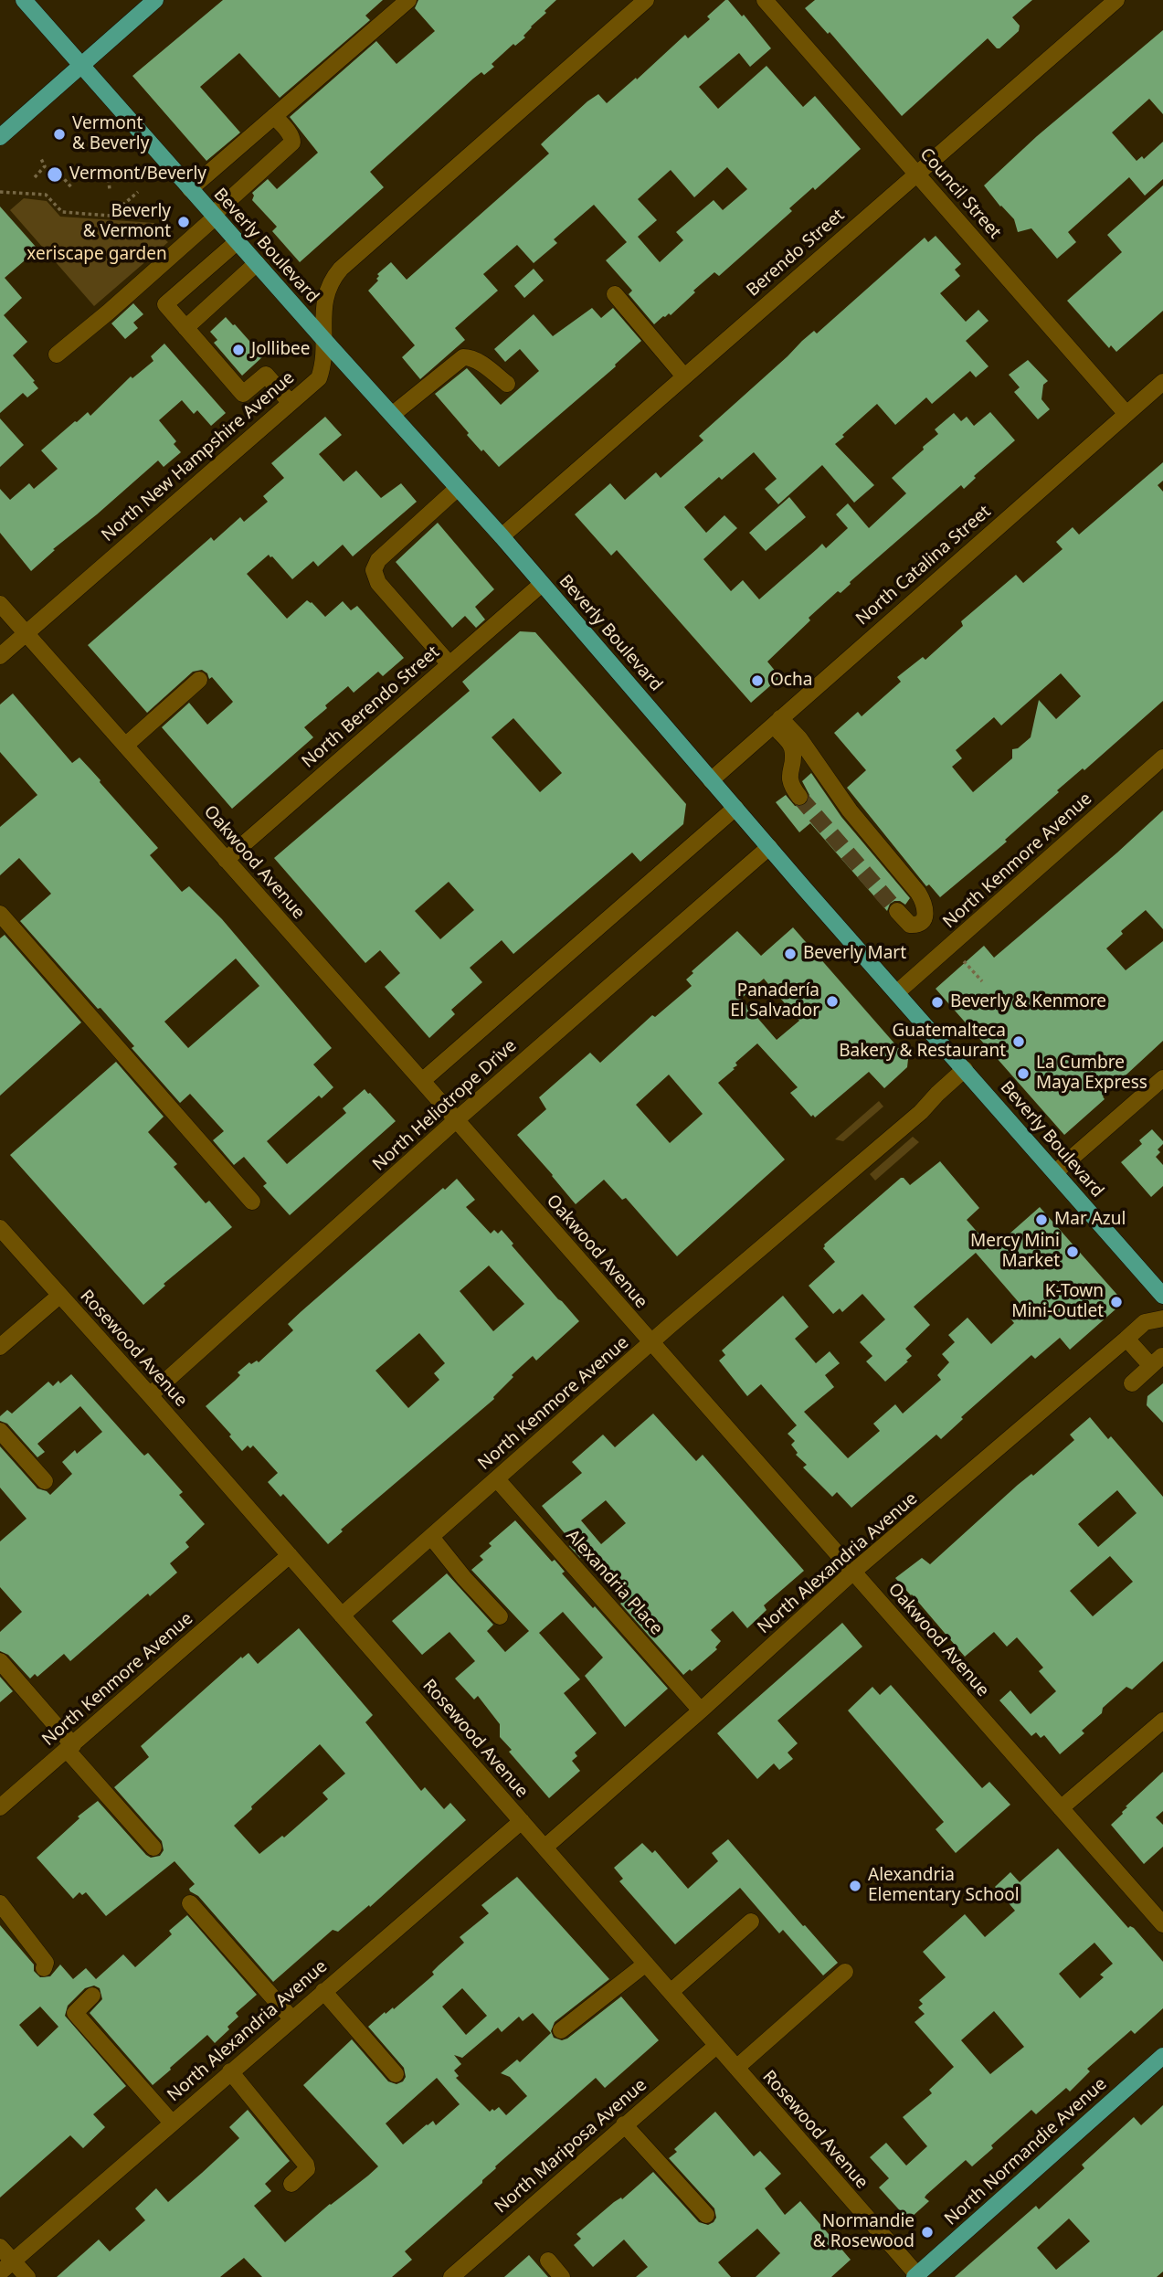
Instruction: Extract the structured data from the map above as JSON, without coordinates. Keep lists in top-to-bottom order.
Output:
{
  "streets": {
    "main road": ["Beverly Boulevard", "North Normandie Avenue"],
    "street": [
      "Council Street",
      "Berendo Street",
      "North New Hampshire Avenue",
      "North Catalina Street",
      "North Berendo Street",
      "North Kenmore Avenue",
      "Oakwood Avenue",
      "North Heliotrope Drive",
      "Rosewood Avenue",
      "North Alexandria Avenue",
      "Alexandria Place",
      "North Mariposa Avenue"
    ]
  },
  "crossings": [
    ["Council Street", "Berendo Street"],
    ["Council Street", "North Catalina Street"],
    ["Beverly Boulevard", "Berendo Street"],
    ["Beverly Boulevard", "North New Hampshire Avenue"],
    ["Beverly Boulevard", "North Catalina Street"],
    ["Beverly Boulevard", "North Berendo Street"],
    ["Beverly Boulevard", "North Kenmore Avenue"],
    ["Beverly Boulevard", "North Heliotrope Drive"],
    ["North New Hampshire Avenue", "Oakwood Avenue"],
    ["North Berendo Street", "Oakwood Avenue"],
    ["North Kenmore Avenue", "Oakwood Avenue"],
    ["North Kenmore Avenue", "Rosewood Avenue"],
    ["North Kenmore Avenue", "Alexandria Place"],
    ["Oakwood Avenue", "North Heliotrope Drive"],
    ["Oakwood Avenue", "North Alexandria Avenue"],
    ["North Heliotrope Drive", "Rosewood Avenue"],
    ["Rosewood Avenue", "North Alexandria Avenue"],
    ["Rosewood Avenue", "North Mariposa Avenue"],
    ["Rosewood Avenue", "North Normandie Avenue"],
    ["North Alexandria Avenue", "Alexandria Place"]
  ],
  "parks": ["xeriscape garden"],
  "places": [
    "Vermont & Beverly",
    "Vermont/Beverly",
    "Beverly & Vermont",
    "Jollibee",
    "Ocha",
    "Beverly Mart",
    "Panadería El Salvador",
    "Beverly & Kenmore",
    "Guatemalteca Bakery & Restaurant",
    "La Cumbre Maya Express",
    "Mar Azul",
    "Mercy Mini Market",
    "K-Town Mini-Outlet",
    "Alexandria Elementary School",
    "Normandie & Rosewood"
  ]
}
